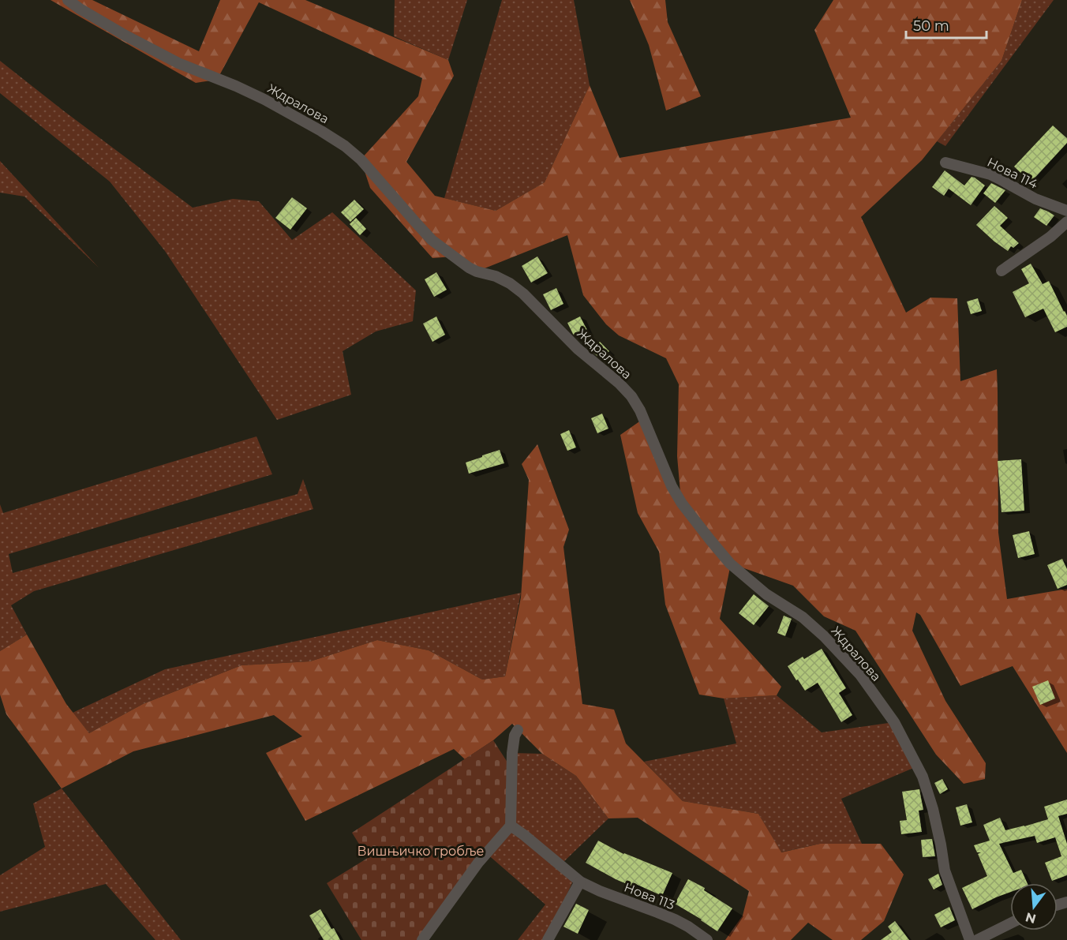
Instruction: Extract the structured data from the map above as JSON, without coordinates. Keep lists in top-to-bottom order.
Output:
{
  "streets": {
    "street": ["Ждралова", "Нова 114", "Нова 113"]
  },
  "parks": ["Вишњичко гробље"],
  "scale_bar": "50 m",
  "north": "bottom"
}
